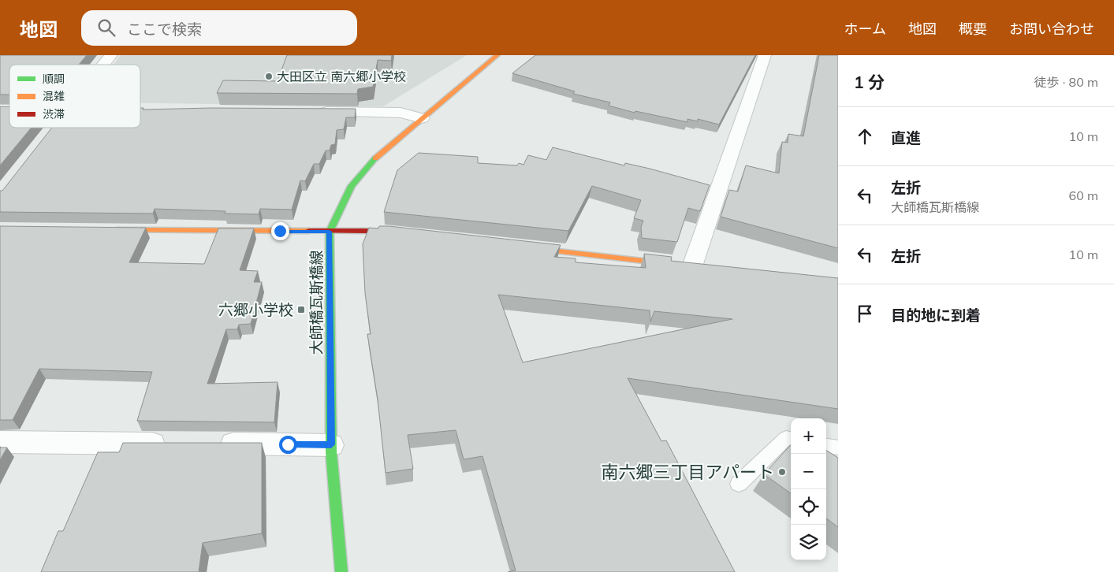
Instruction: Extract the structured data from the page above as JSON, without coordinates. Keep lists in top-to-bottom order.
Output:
{
  "streets": {
    "street": ["大師橋瓦斯橋線"]
  },
  "places": {
    "other": ["大田区立 南六郷小学校", "南六郷三丁目アパート"],
    "transit": ["六郷小学校"]
  },
  "legend": ["順調", "混雑", "渋滞"],
  "page": {
    "header": "地図",
    "search": "ここで検索",
    "nav": [
      "ホーム",
      "地図",
      "概要",
      "お問い合わせ"
    ],
    "heading": ["1 分", "徒歩 · 80 m"],
    "list": [
      ["直進", "10 m"],
      ["左折", "大師橋瓦斯橋線", "60 m"],
      ["左折", "10 m"],
      "目的地に到着"
    ],
    "map_buttons": ["+", "−"]
  }
}
